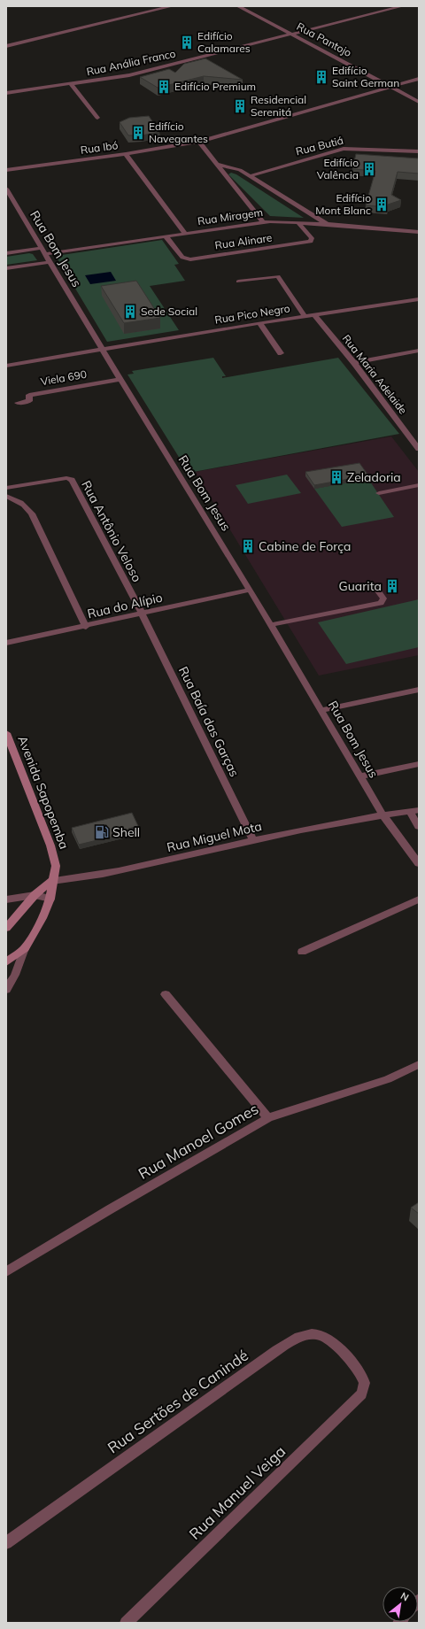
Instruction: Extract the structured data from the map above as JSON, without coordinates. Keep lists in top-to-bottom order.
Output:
{
  "streets": {
    "main road": ["Avenida Sapopemba"],
    "street": [
      "Rua Pantojo",
      "Rua Anália Franco",
      "Rua Butiá",
      "Rua Ibó",
      "Rua Miragem",
      "Rua Alinare",
      "Rua Bom Jesus",
      "Rua Pico Negro",
      "Rua Maria Adelaide",
      "Viela 690",
      "Rua Antônio Veloso",
      "Rua do Alípio",
      "Rua Baía das Garças",
      "Rua Miguel Mota",
      "Rua Manoel Gomes",
      "Rua Sertões de Canindé",
      "Rua Manuel Veiga"
    ]
  },
  "crossings": [
    ["Rua Pantojo", "Rua Anália Franco"],
    ["Rua Pantojo", "Rua Ibó"],
    ["Rua Miragem", "Rua Alinare"],
    ["Rua Miragem", "Rua Bom Jesus"],
    ["Rua Bom Jesus", "Rua Pico Negro"],
    ["Rua Bom Jesus", "Viela 690"],
    ["Rua Bom Jesus", "Rua do Alípio"],
    ["Rua Bom Jesus", "Rua Miguel Mota"],
    ["Rua Pico Negro", "Rua Maria Adelaide"],
    ["Rua Antônio Veloso", "Rua do Alípio"],
    ["Rua Antônio Veloso", "Rua Baía das Garças"],
    ["Rua do Alípio", "Rua Baía das Garças"],
    ["Rua Baía das Garças", "Rua Miguel Mota"],
    ["Avenida Sapopemba", "Rua Miguel Mota"],
    ["Rua Sertões de Canindé", "Rua Manuel Veiga"]
  ],
  "places": {
    "building": [
      "Edifício Calamares",
      "Edifício Saint German",
      "Edifício Premium",
      "Residencial Serenitá",
      "Edifício Navegantes",
      "Edifício Valência",
      "Edifício Mont Blanc",
      "Sede Social",
      "Zeladoria",
      "Cabine de Força",
      "Guarita"
    ],
    "fuel station": ["Shell"]
  },
  "north": "top right"
}
